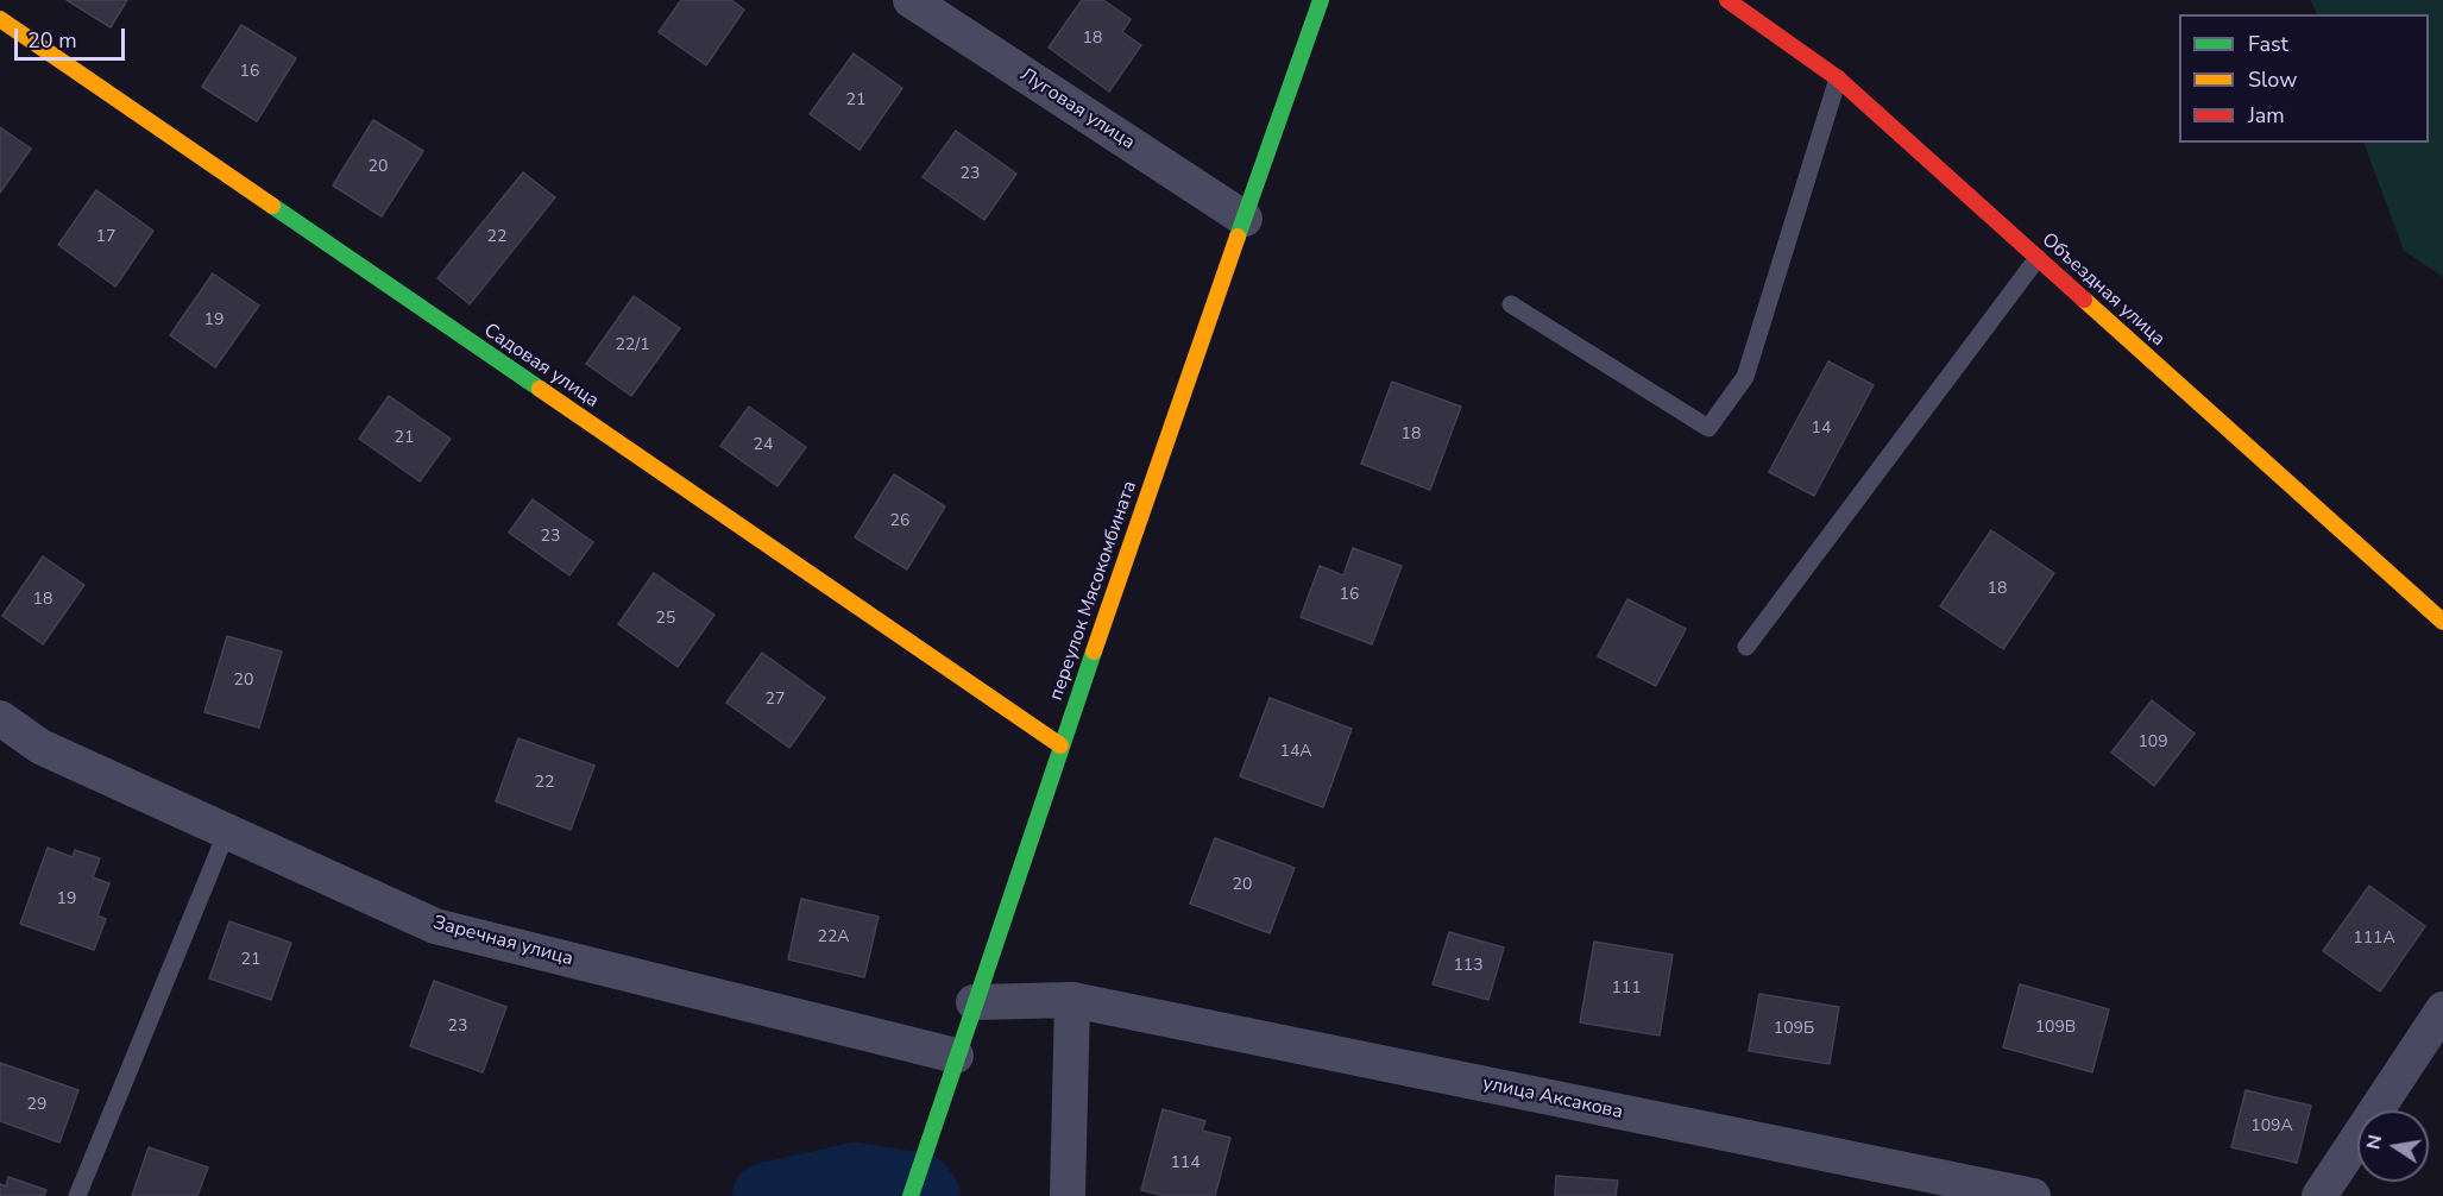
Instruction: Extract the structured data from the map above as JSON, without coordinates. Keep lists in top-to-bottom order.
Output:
{
  "streets": {
    "street": [
      "Луговая улица",
      "Объездная улица",
      "Садовая улица",
      "переулок Мясокомбината",
      "Заречная улица",
      "улица Аксакова"
    ]
  },
  "crossings": [
    ["Луговая улица", "переулок Мясокомбината"],
    ["Садовая улица", "переулок Мясокомбината"],
    ["переулок Мясокомбината", "Заречная улица"],
    ["переулок Мясокомбината", "улица Аксакова"]
  ],
  "house_numbers": [
    "18",
    "16",
    "21",
    "20",
    "23",
    "17",
    "22",
    "19",
    "22/1",
    "14",
    "18",
    "21",
    "24",
    "26",
    "23",
    "18",
    "16",
    "18",
    "25",
    "20",
    "27",
    "109",
    "14А",
    "22",
    "20",
    "19",
    "22А",
    "111А",
    "21",
    "113",
    "111",
    "23",
    "109В",
    "109Б",
    "29",
    "109А",
    "114"
  ],
  "legend": ["Fast", "Slow", "Jam"],
  "scale_bar": "20 m",
  "north": "left"
}
